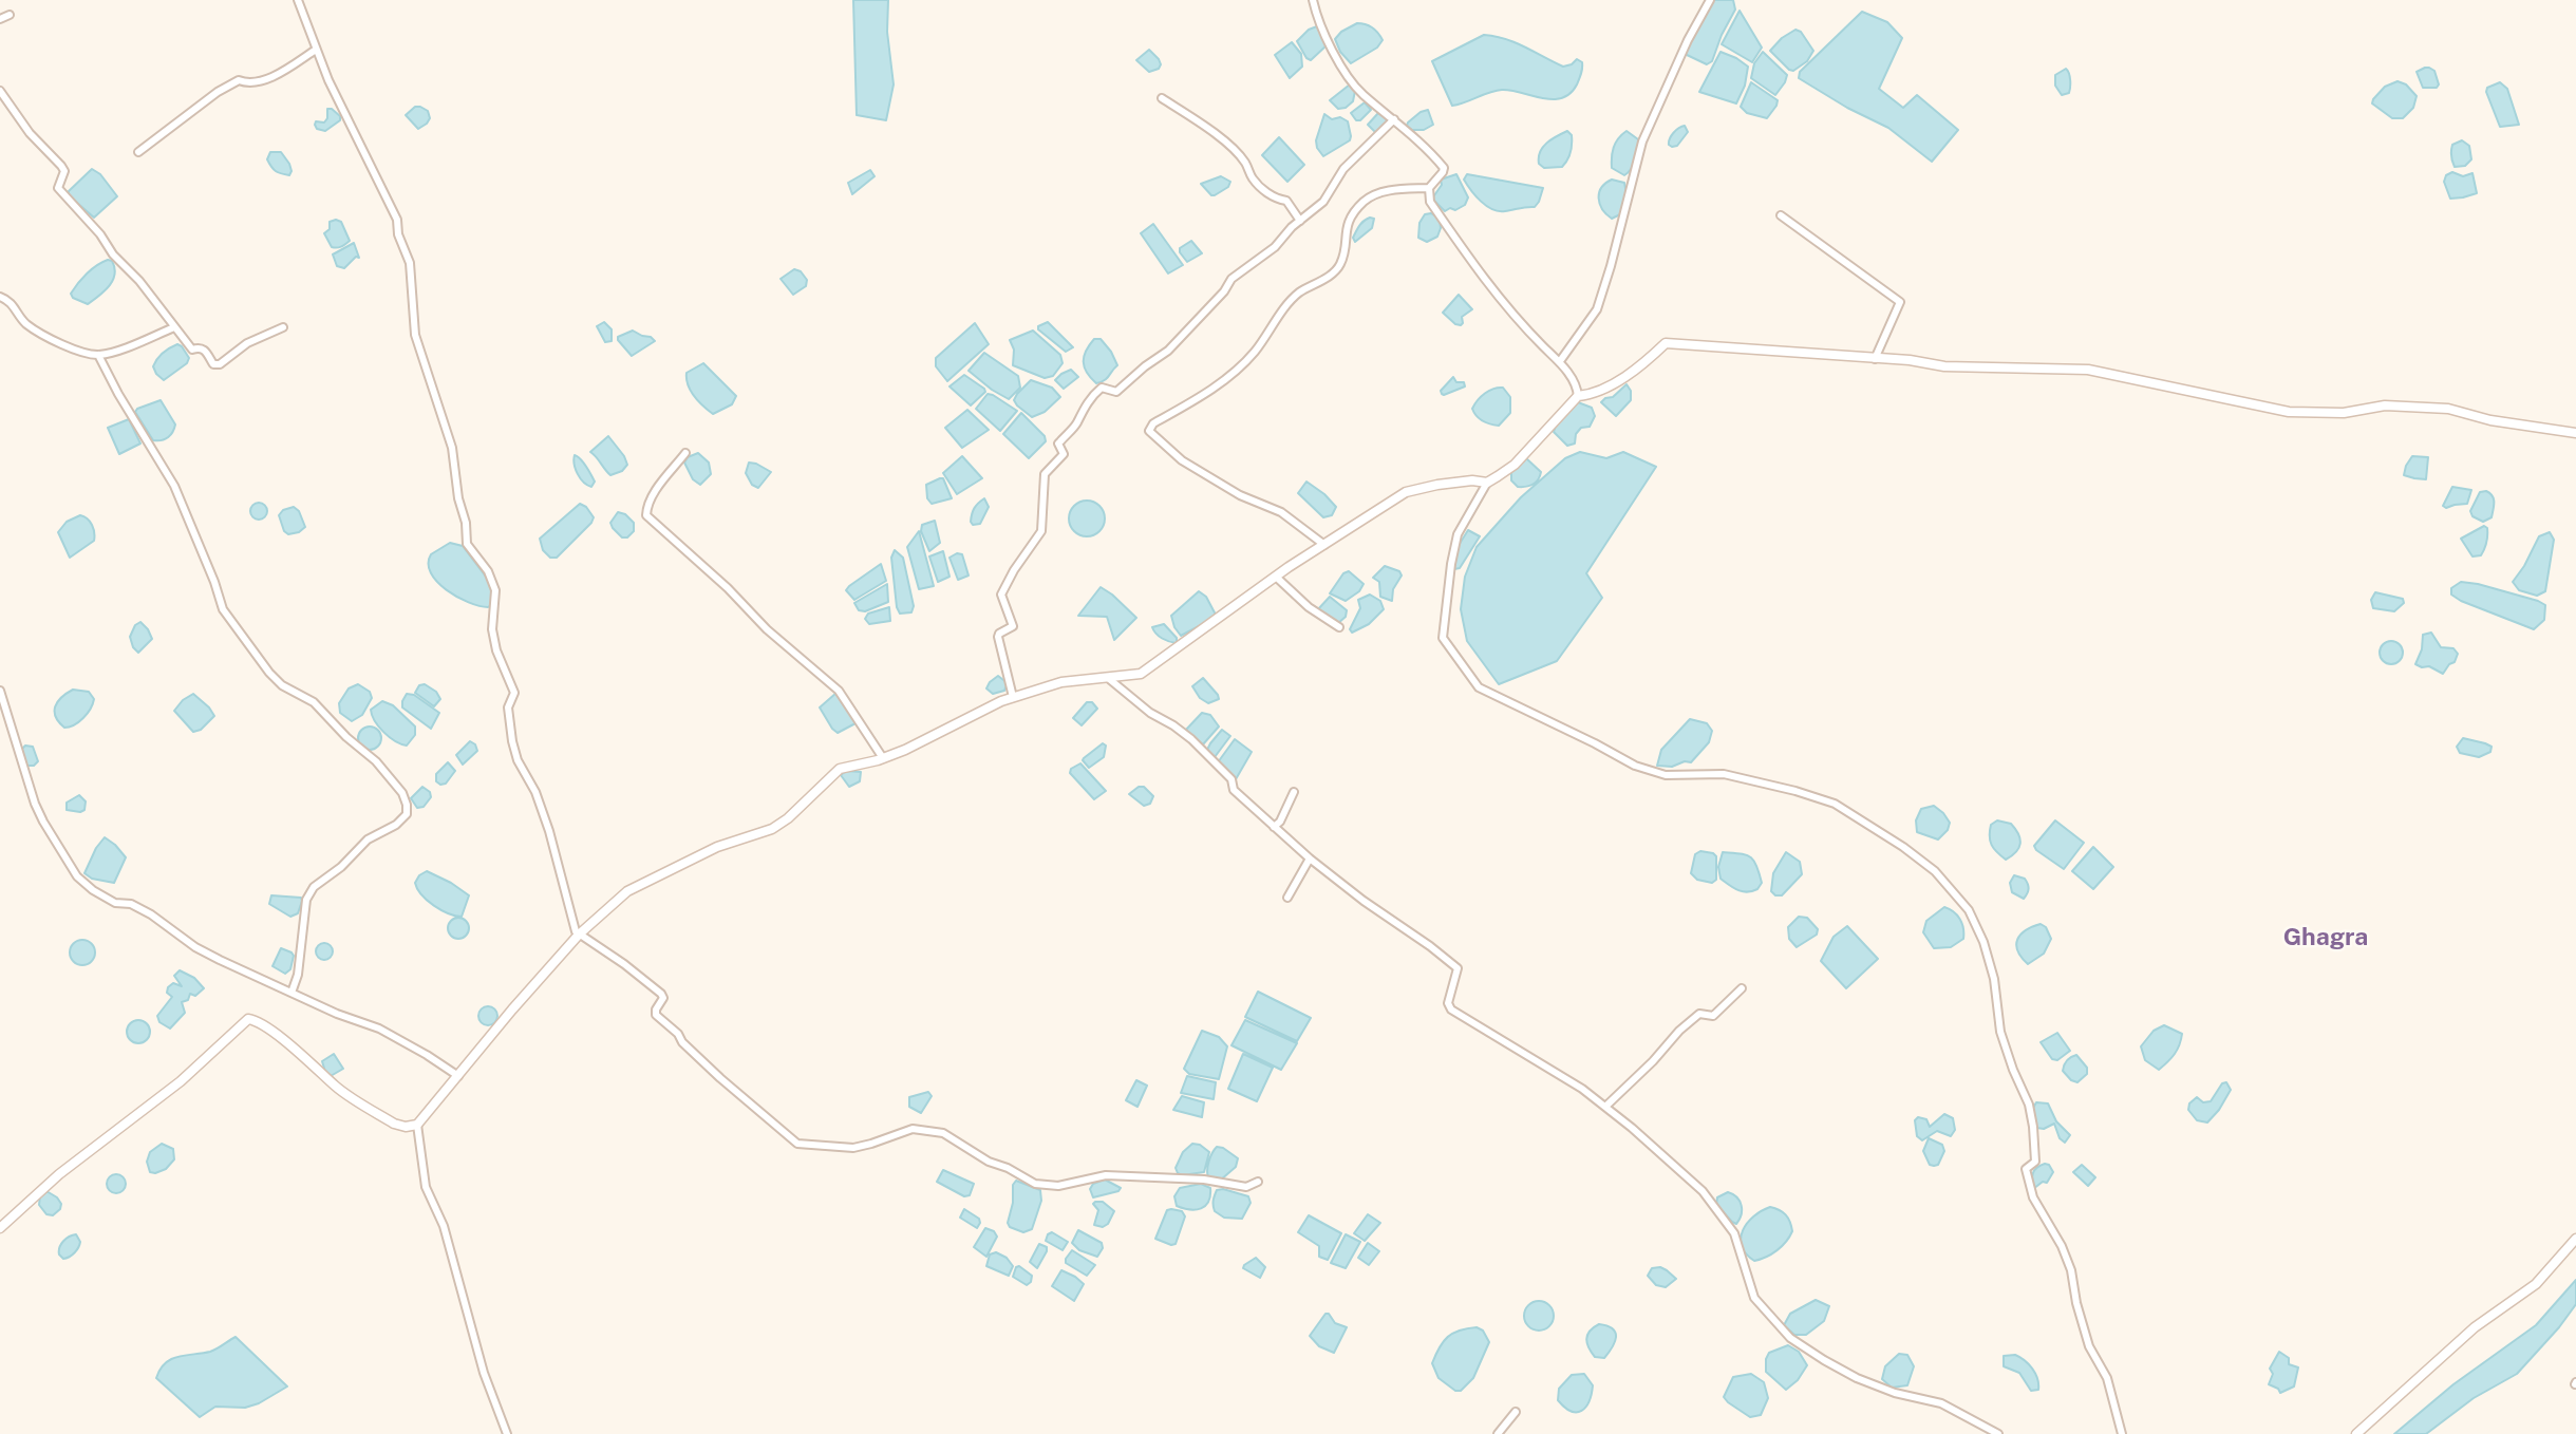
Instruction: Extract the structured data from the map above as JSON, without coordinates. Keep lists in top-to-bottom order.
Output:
{
  "districts": ["Ghagra"]
}
